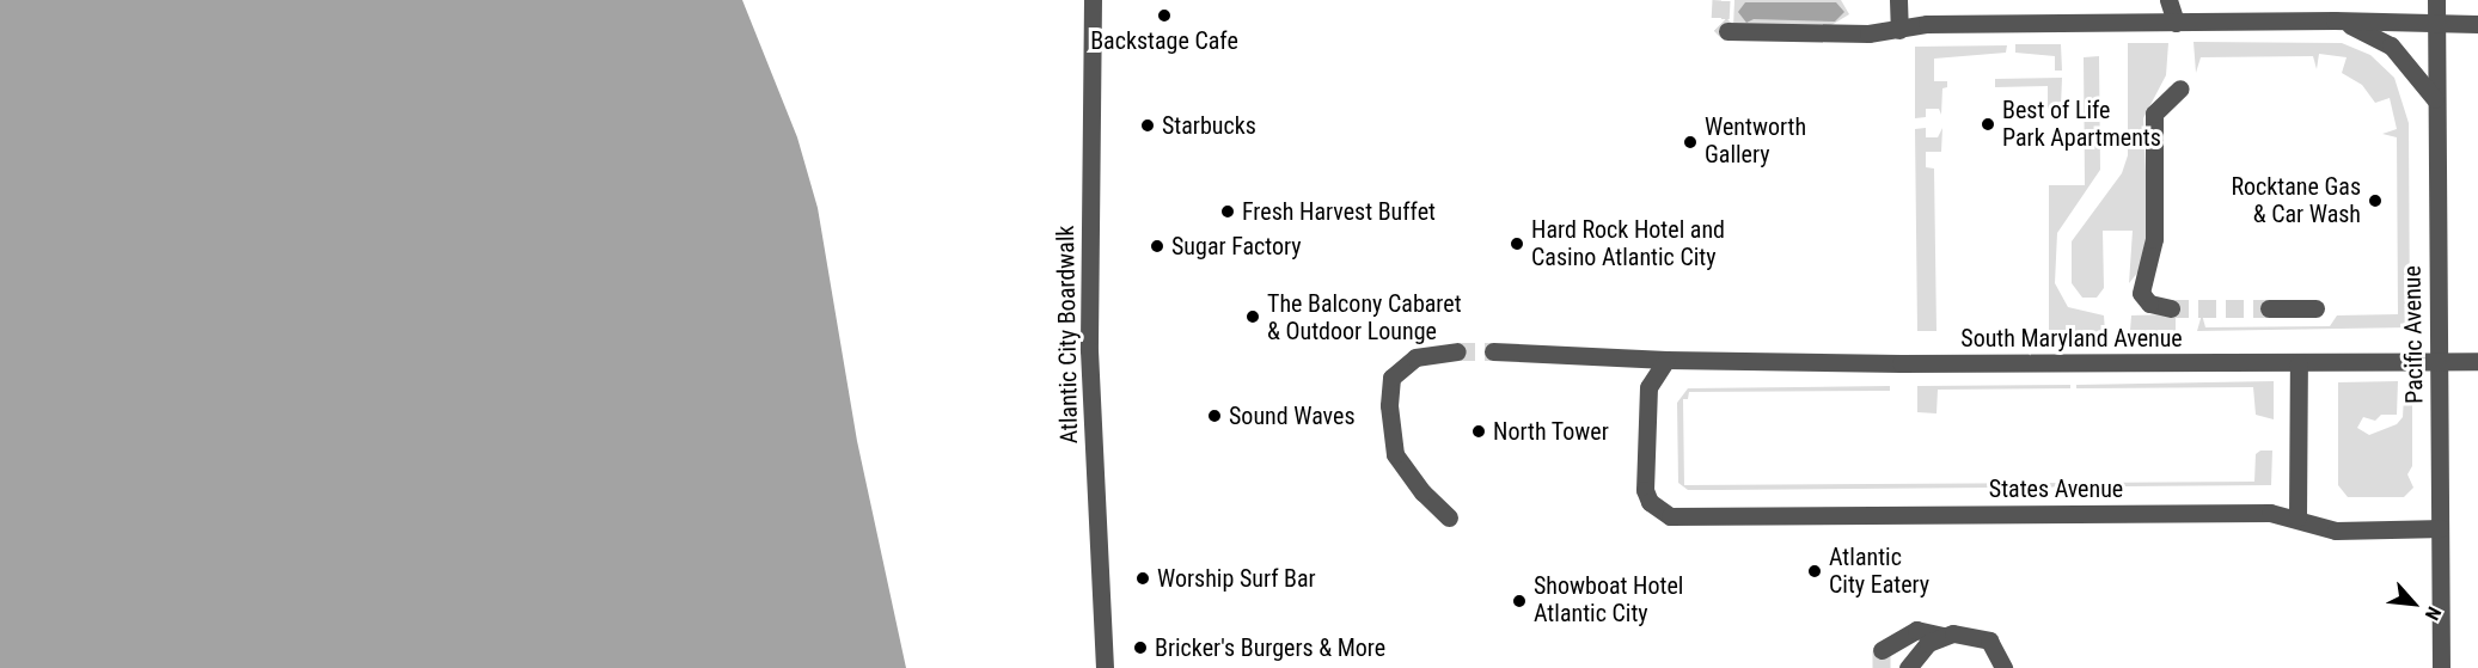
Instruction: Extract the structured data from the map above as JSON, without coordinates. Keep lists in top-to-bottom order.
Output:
{
  "streets": {
    "street": [
      "Atlantic City Boardwalk",
      "Pacific Avenue",
      "South Maryland Avenue",
      "States Avenue"
    ]
  },
  "crossings": [
    ["Pacific Avenue", "South Maryland Avenue"],
    ["Pacific Avenue", "States Avenue"],
    ["South Maryland Avenue", "States Avenue"]
  ],
  "places": [
    "Backstage Cafe",
    "Best of Life Park Apartments",
    "Starbucks",
    "Wentworth Gallery",
    "Rocktane Gas & Car Wash",
    "Fresh Harvest Buffet",
    "Hard Rock Hotel and Casino Atlantic City",
    "Sugar Factory",
    "The Balcony Cabaret & Outdoor Lounge",
    "Sound Waves",
    "North Tower",
    "Atlantic City Eatery",
    "Worship Surf Bar",
    "Showboat Hotel Atlantic City",
    "Bricker's Burgers & More"
  ],
  "north": "bottom right"
}
